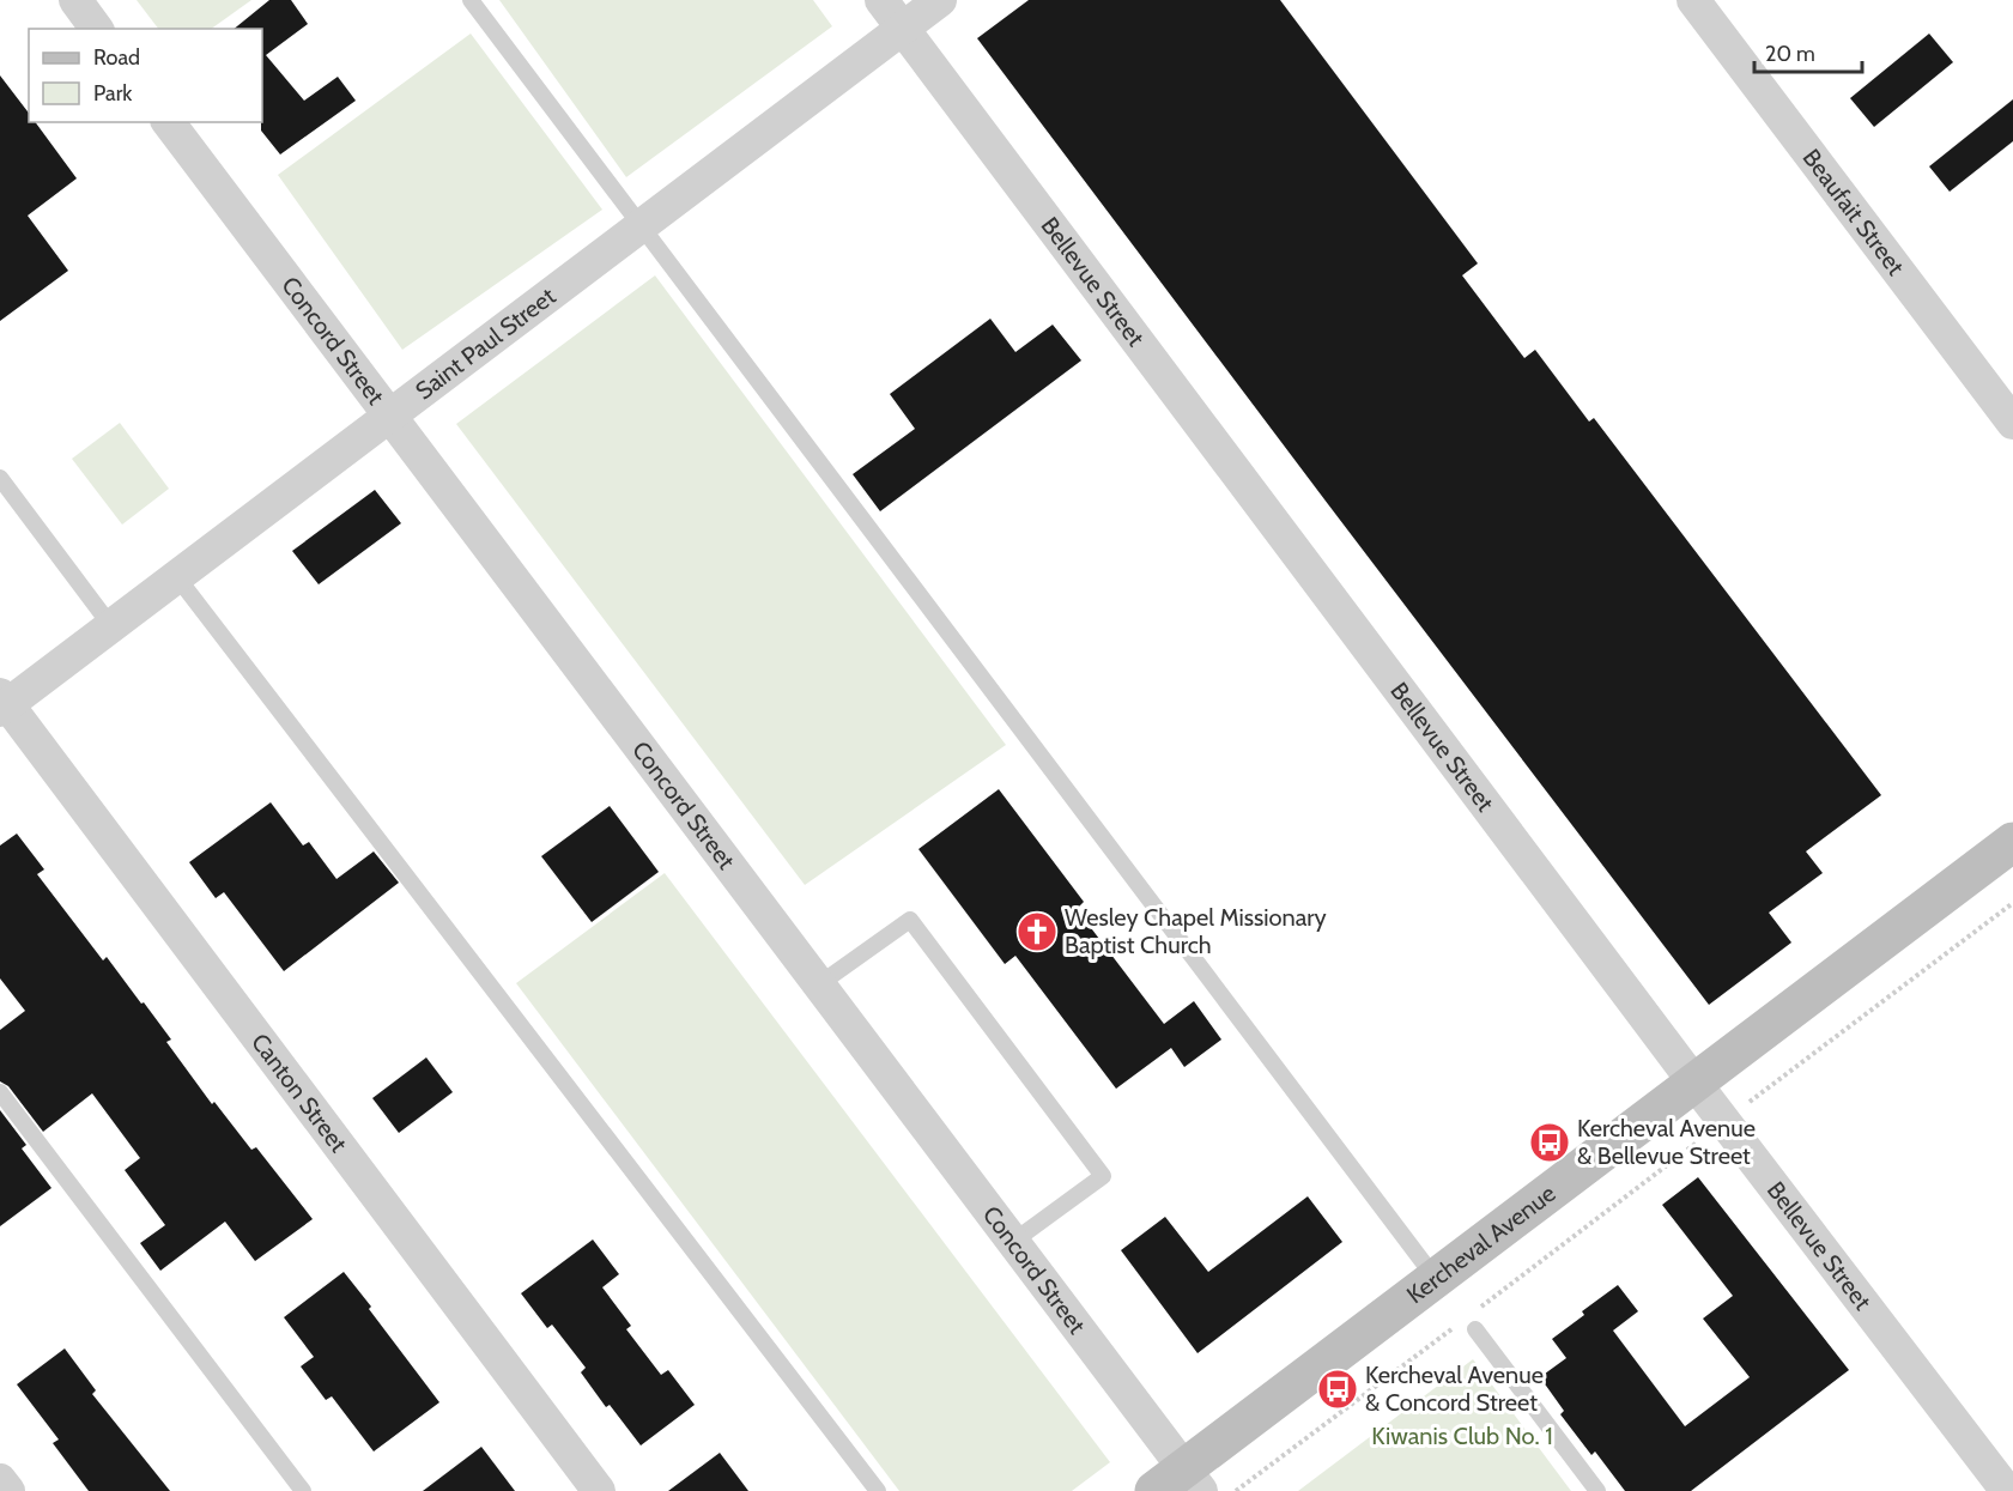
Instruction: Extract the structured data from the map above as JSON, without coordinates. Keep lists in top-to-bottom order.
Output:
{
  "streets": {
    "street": [
      "Beaufait Street",
      "Bellevue Street",
      "Concord Street",
      "Saint Paul Street",
      "Canton Street",
      "Kercheval Avenue"
    ]
  },
  "crossings": [
    ["Bellevue Street", "Saint Paul Street"],
    ["Bellevue Street", "Kercheval Avenue"],
    ["Concord Street", "Saint Paul Street"],
    ["Concord Street", "Kercheval Avenue"],
    ["Saint Paul Street", "Canton Street"]
  ],
  "parks": ["Kiwanis Club No. 1"],
  "places": {
    "church": ["Wesley Chapel Missionary Baptist Church"],
    "bus stop": ["Kercheval Avenue & Bellevue Street", "Kercheval Avenue & Concord Street"]
  },
  "legend": ["Road", "Park"],
  "scale_bar": "20 m"
}
